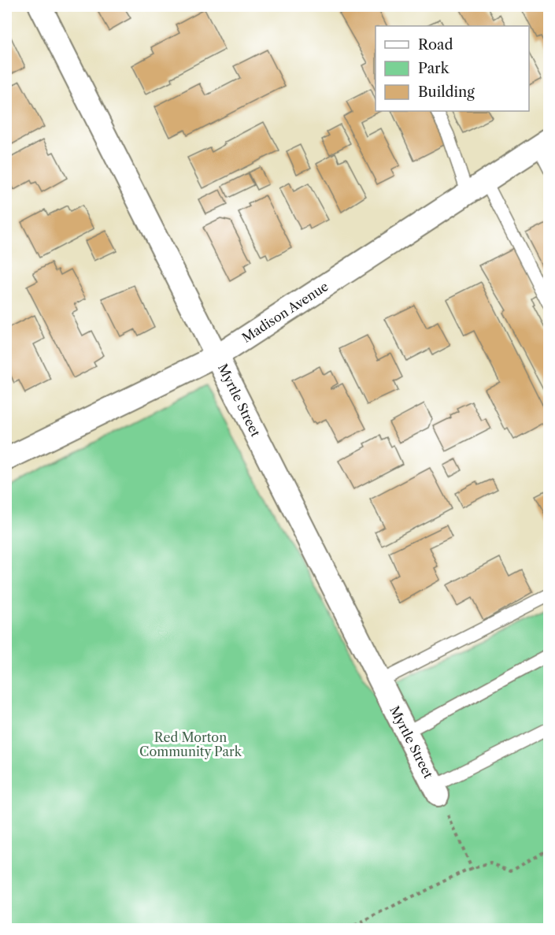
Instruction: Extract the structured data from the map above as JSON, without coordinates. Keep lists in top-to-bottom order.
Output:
{
  "streets": {
    "street": ["Madison Avenue", "Myrtle Street"]
  },
  "crossings": [
    ["Madison Avenue", "Myrtle Street"]
  ],
  "parks": ["Red Morton Community Park"],
  "legend": ["Road", "Park", "Building"]
}
